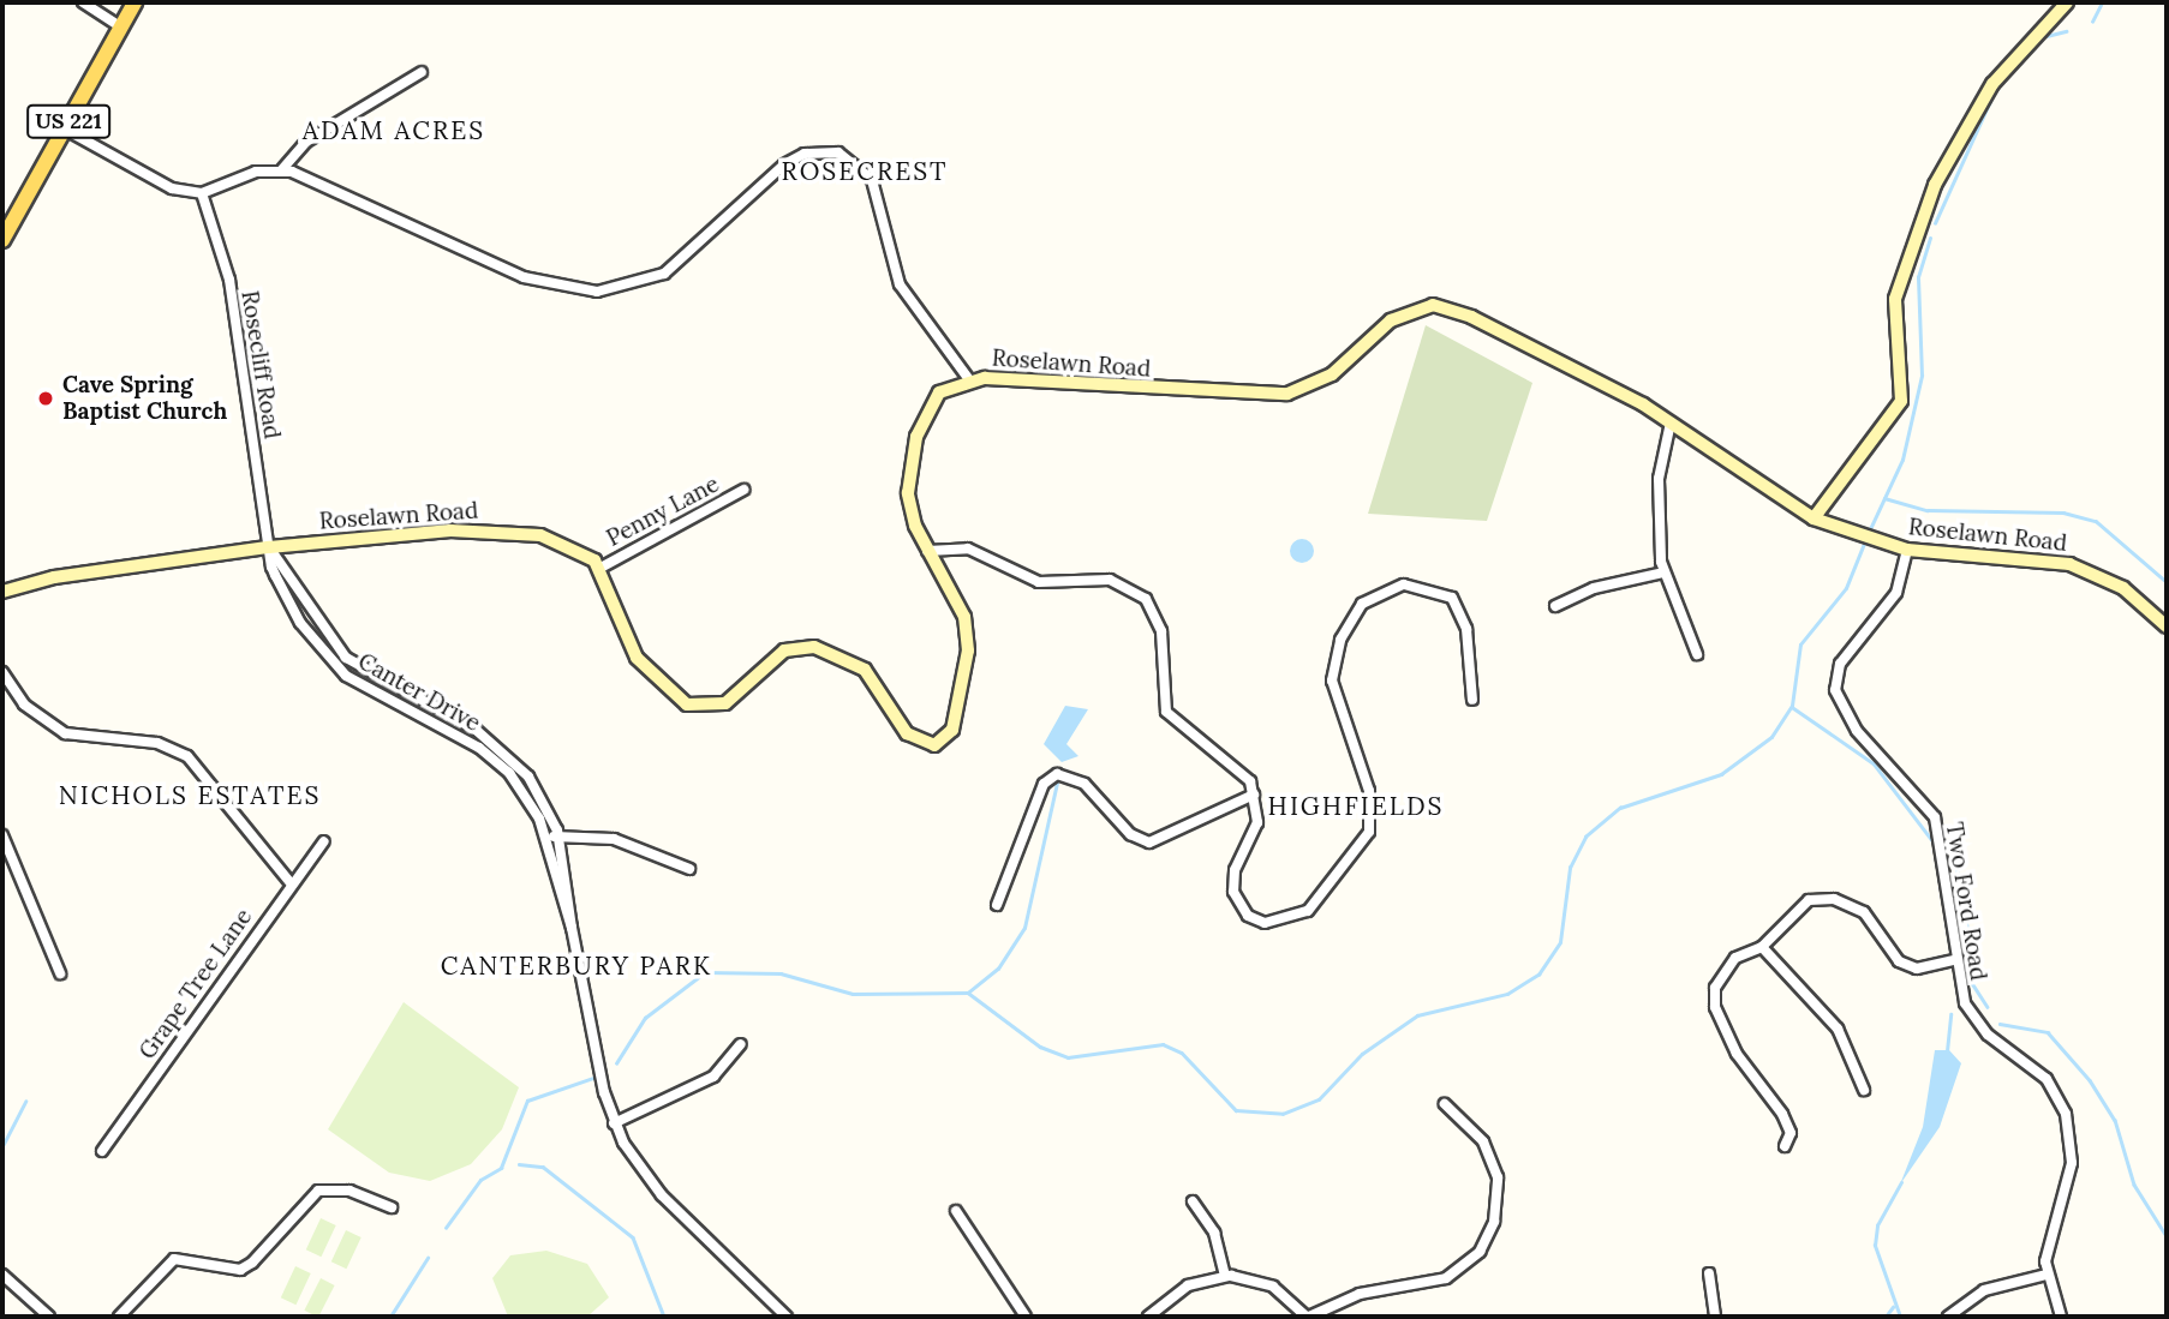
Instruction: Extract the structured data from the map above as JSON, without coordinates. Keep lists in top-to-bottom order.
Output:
{
  "streets": {
    "main road": ["US 221"],
    "street": [
      "Roselawn Road",
      "Rosecliff Road",
      "Penny Lane",
      "Canter Drive",
      "Two Ford Road",
      "Grape Tree Lane"
    ]
  },
  "crossings": [
    ["Roselawn Road", "Rosecliff Road"],
    ["Roselawn Road", "Penny Lane"],
    ["Roselawn Road", "Canter Drive"],
    ["Roselawn Road", "Two Ford Road"],
    ["Rosecliff Road", "Canter Drive"]
  ],
  "districts": [
    "ADAM ACRES",
    "ROSECREST",
    "NICHOLS ESTATES",
    "HIGHFIELDS",
    "CANTERBURY PARK"
  ],
  "places": ["Cave Spring Baptist Church"]
}
